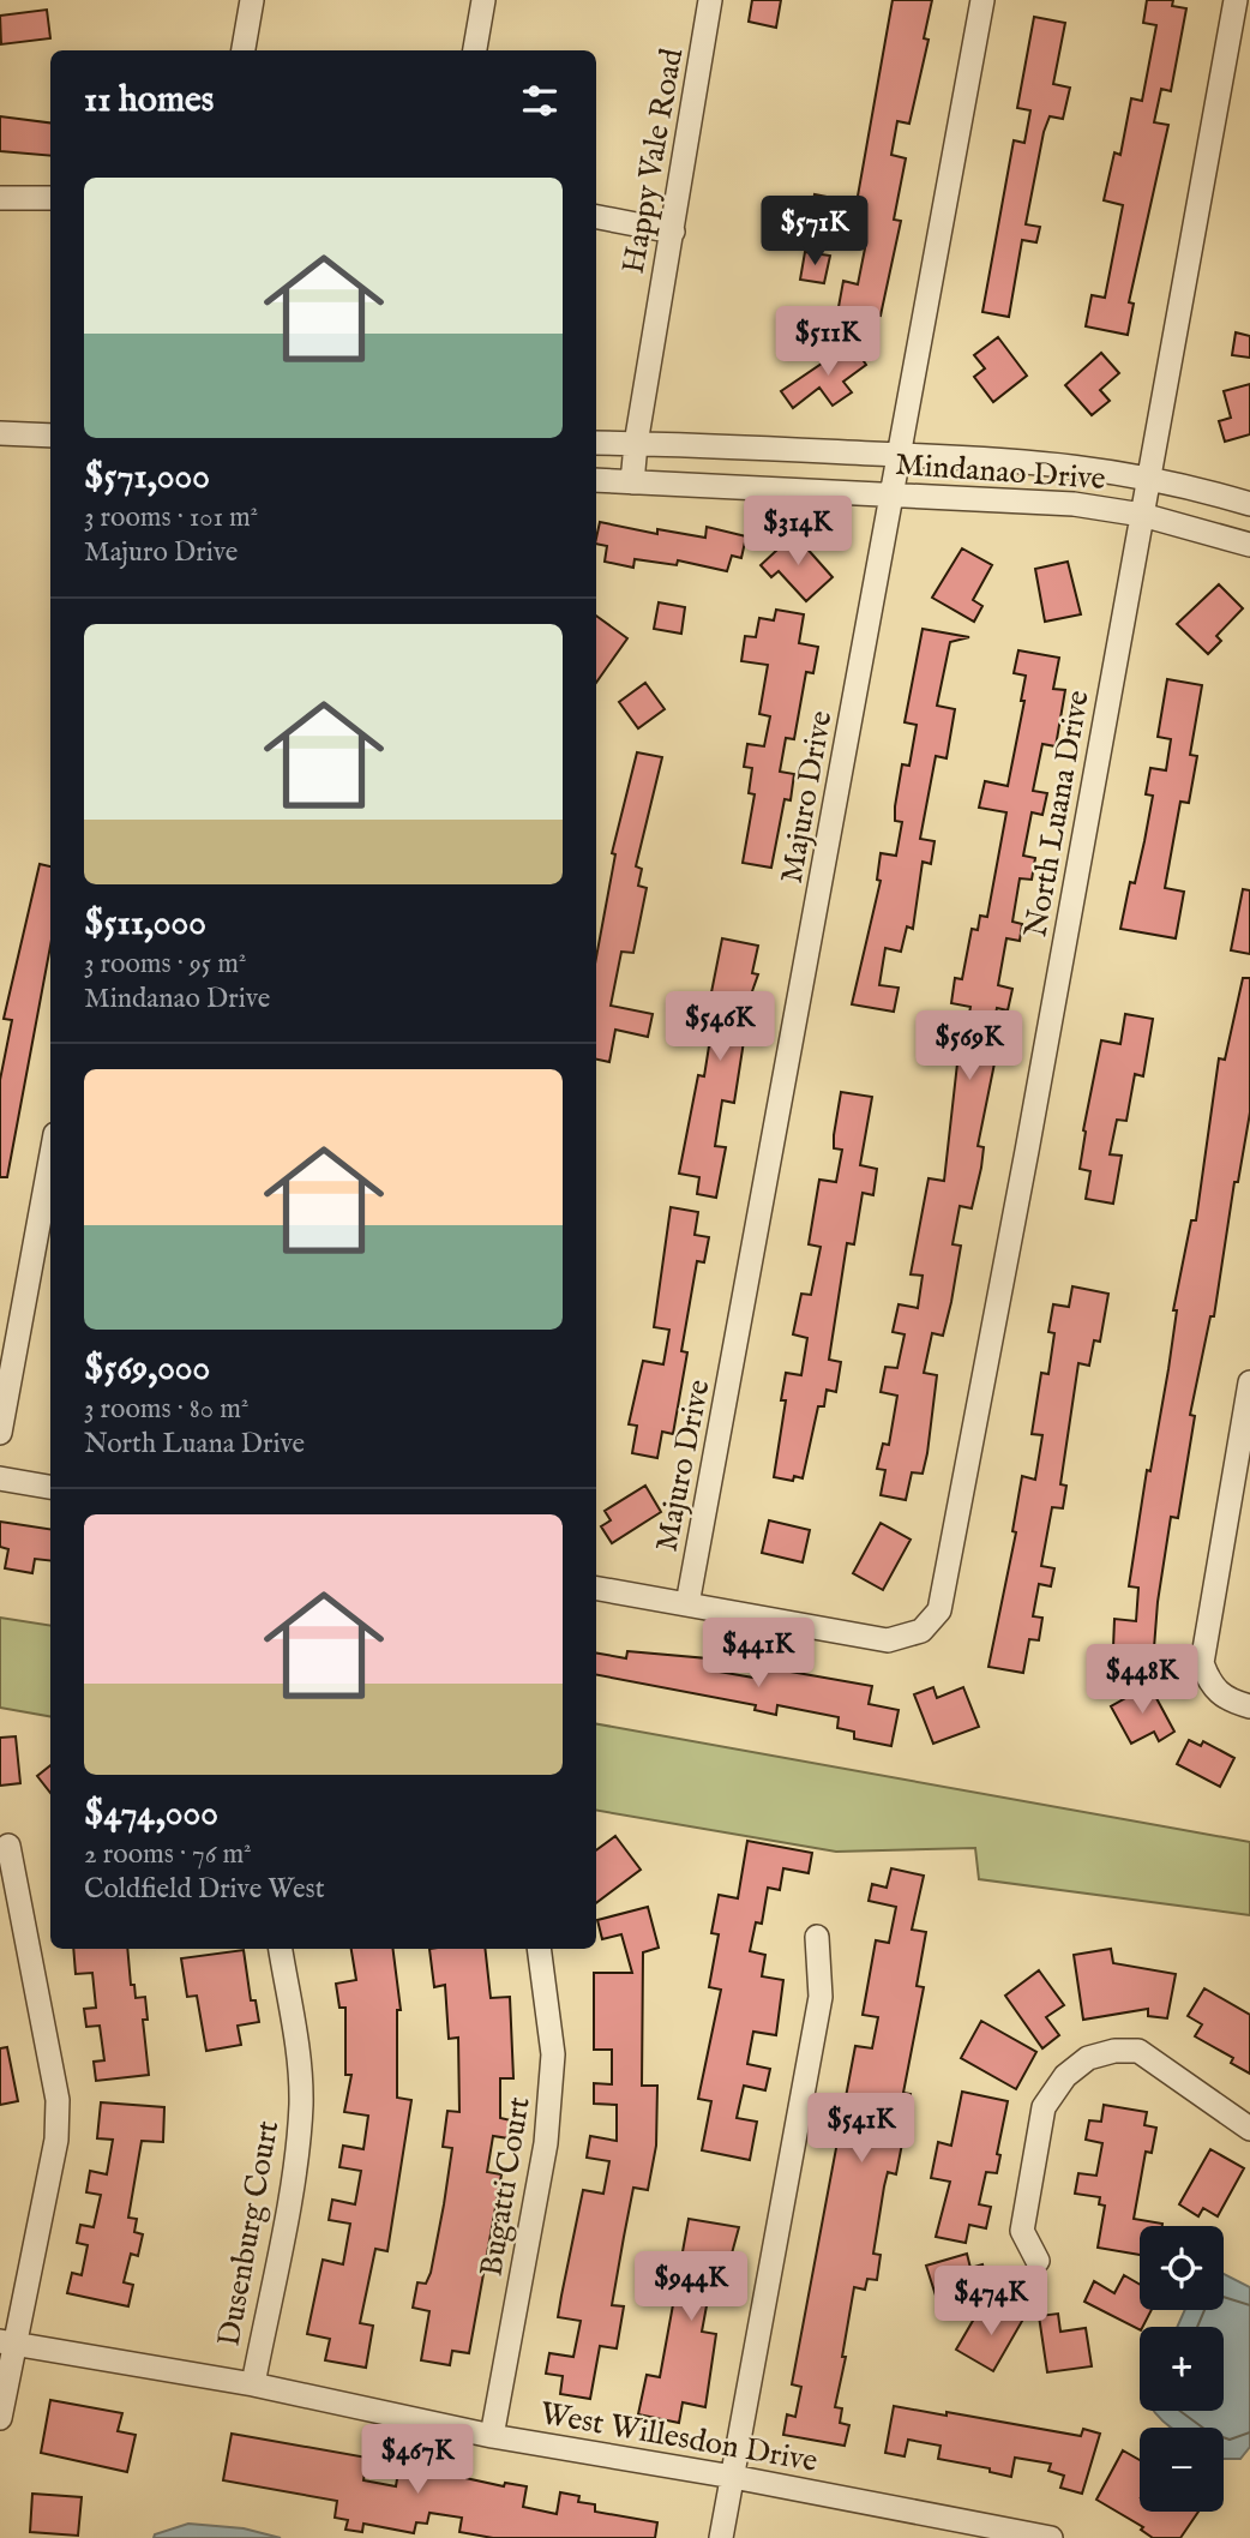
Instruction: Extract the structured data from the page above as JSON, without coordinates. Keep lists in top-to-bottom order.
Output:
{
  "streets": {
    "street": [
      "Happy Vale Road",
      "Mindanao Drive",
      "Majuro Drive",
      "North Luana Drive",
      "Bugatti Court",
      "Dusenburg Court",
      "West Willesdon Drive"
    ]
  },
  "crossings": [
    ["Happy Vale Road", "Mindanao Drive"],
    ["Mindanao Drive", "Majuro Drive"],
    ["Mindanao Drive", "North Luana Drive"],
    ["Majuro Drive", "North Luana Drive"],
    ["Bugatti Court", "West Willesdon Drive"],
    ["Dusenburg Court", "West Willesdon Drive"]
  ],
  "page": {
    "heading": "11 homes",
    "list": [
      {
        "name": "$571,000",
        "note": "3 rooms · 101 m² · Majuro Drive"
      },
      {
        "name": "$511,000",
        "note": "3 rooms · 95 m² · Mindanao Drive"
      },
      {
        "name": "$569,000",
        "note": "3 rooms · 80 m² · North Luana Drive"
      },
      {
        "name": "$474,000",
        "note": "2 rooms · 76 m² · Coldfield Drive West"
      }
    ],
    "price": [
      "$571K",
      "$511K",
      "$314K",
      "$546K",
      "$569K",
      "$441K",
      "$448K",
      "$541K",
      "$944K",
      "$474K",
      "$467K"
    ],
    "map_buttons": ["+", "−"]
  }
}
